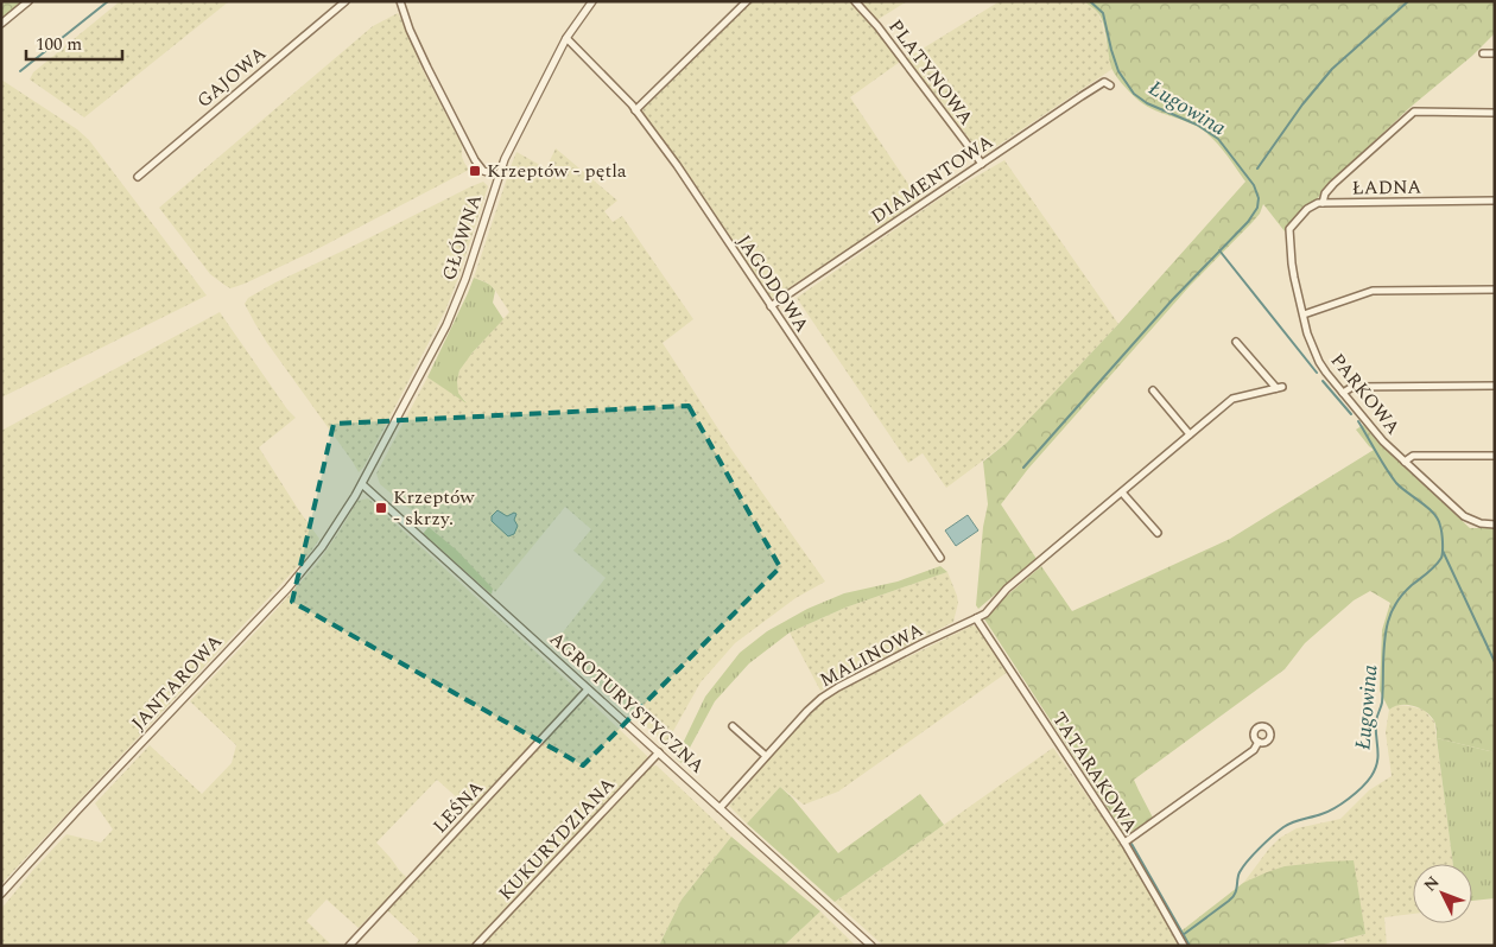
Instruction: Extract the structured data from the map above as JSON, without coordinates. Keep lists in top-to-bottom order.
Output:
{
  "streets": {
    "street": [
      "PLATYNOWA",
      "GAJOWA",
      "DIAMENTOWA",
      "ŁADNA",
      "GŁÓWNA",
      "JAGODOWA",
      "PARKOWA",
      "MALINOWA",
      "JANTAROWA",
      "AGROTURYSTYCZNA",
      "TATARAKOWA",
      "LEŚNA",
      "KUKURYDZIANA"
    ]
  },
  "crossings": [
    ["PLATYNOWA", "DIAMENTOWA"],
    ["DIAMENTOWA", "JAGODOWA"],
    ["ŁADNA", "PARKOWA"],
    ["GŁÓWNA", "JAGODOWA"],
    ["GŁÓWNA", "JANTAROWA"],
    ["GŁÓWNA", "AGROTURYSTYCZNA"],
    ["MALINOWA", "AGROTURYSTYCZNA"],
    ["MALINOWA", "TATARAKOWA"],
    ["JANTAROWA", "AGROTURYSTYCZNA"],
    ["AGROTURYSTYCZNA", "LEŚNA"],
    ["AGROTURYSTYCZNA", "KUKURYDZIANA"]
  ],
  "water": ["Ługowina"],
  "places": {
    "transit": ["Krzeptów - pętla", "Krzeptów - skrzy."]
  },
  "scale_bar": "100 m",
  "north": "top left"
}
